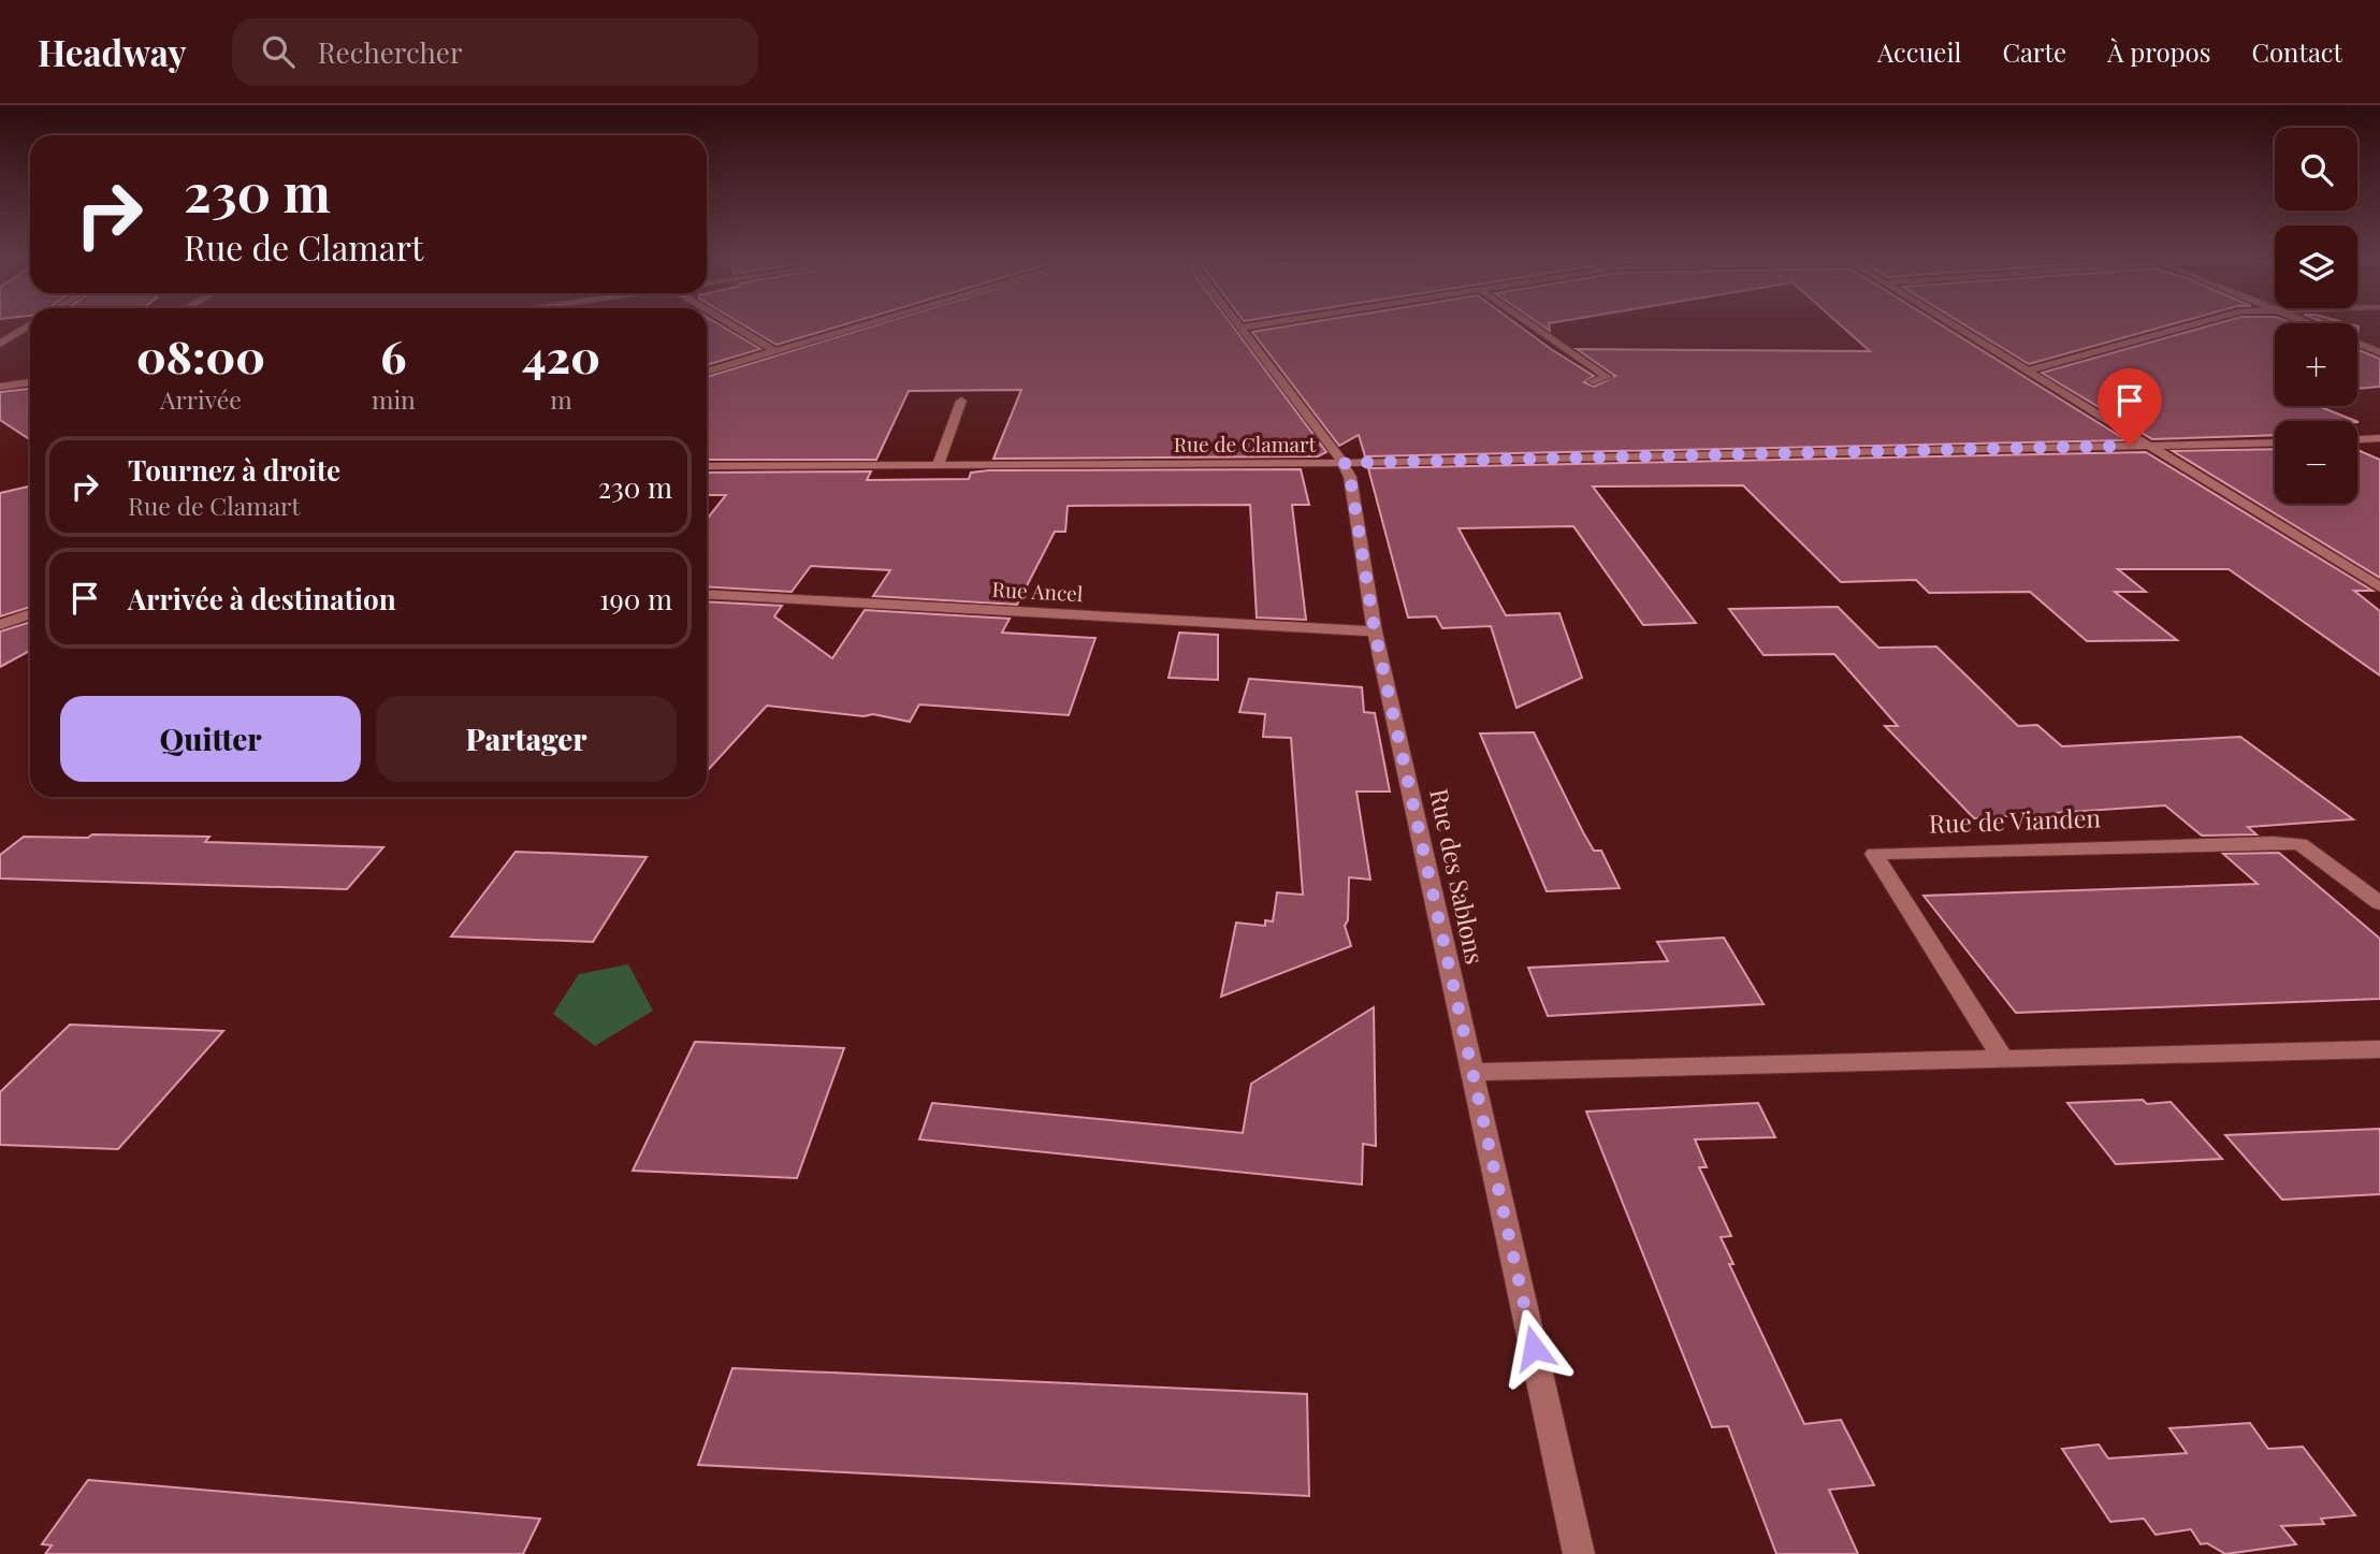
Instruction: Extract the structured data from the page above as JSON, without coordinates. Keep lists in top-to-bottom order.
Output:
{
  "streets": {
    "street": [
      "Rue de Clamart",
      "Rue Ancel",
      "Rue de Vianden",
      "Rue des Sablons"
    ]
  },
  "crossings": [
    ["Rue de Clamart", "Rue des Sablons"],
    ["Rue Ancel", "Rue des Sablons"]
  ],
  "page": {
    "header": "Headway",
    "search": "Rechercher",
    "nav": [
      "Accueil",
      "Carte",
      "À propos",
      "Contact"
    ],
    "map_buttons": ["+", "−"],
    "turn": ["230 m", "Rue de Clamart"],
    "eta": [
      "08:00",
      "Arrivée",
      "6",
      "min",
      "420",
      "m"
    ],
    "list": [
      {
        "name": "Tournez à droite",
        "note": "Rue de Clamart",
        "value": "230 m"
      },
      {
        "name": "Arrivée à destination",
        "value": "190 m"
      }
    ],
    "buttons": ["Quitter", "Partager"]
  }
}
